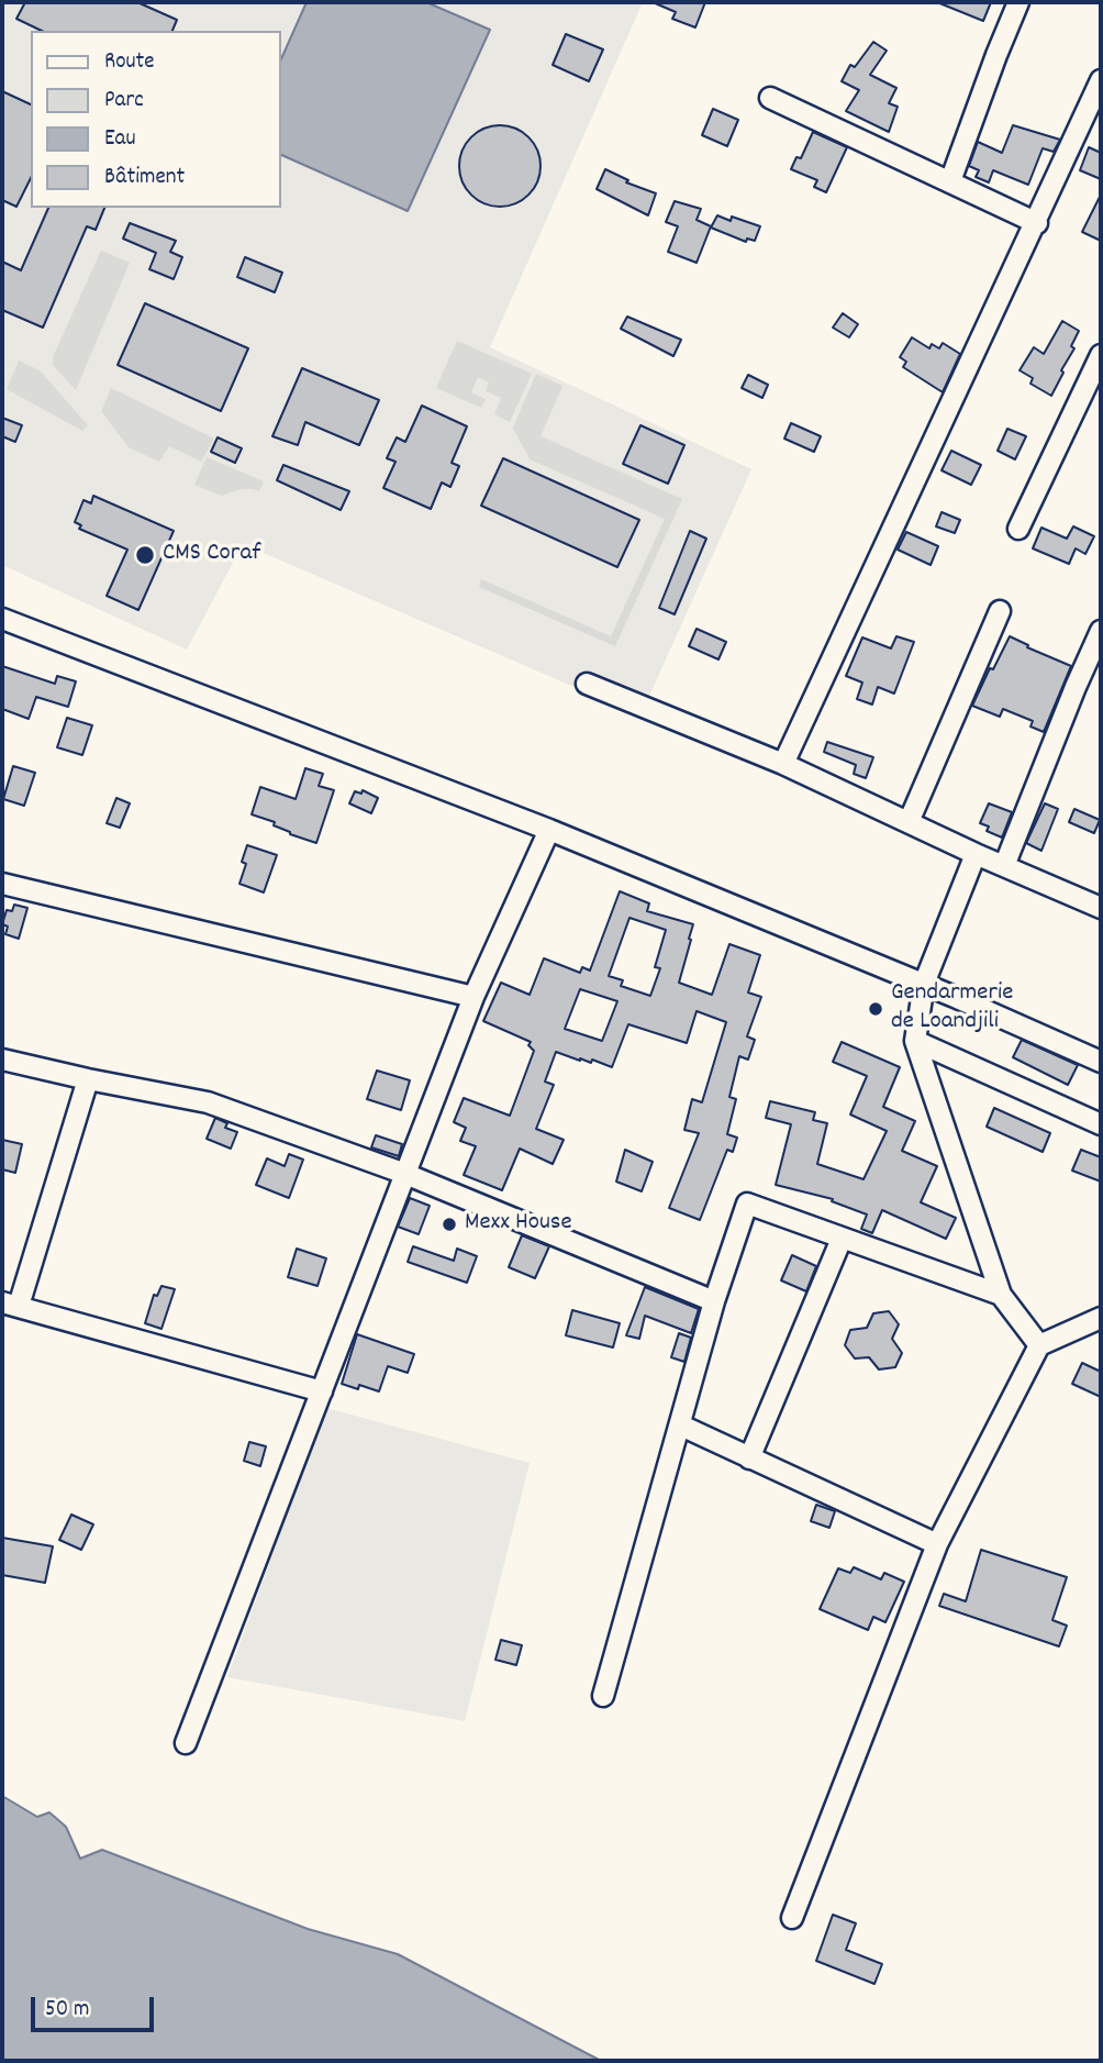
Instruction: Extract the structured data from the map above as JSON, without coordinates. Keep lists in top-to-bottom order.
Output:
{
  "places": ["CMS Coraf", "Gendarmerie de Loandjili", "Mexx House"],
  "legend": [
    "Route",
    "Parc",
    "Eau",
    "Bâtiment"
  ],
  "scale_bar": "50 m"
}
